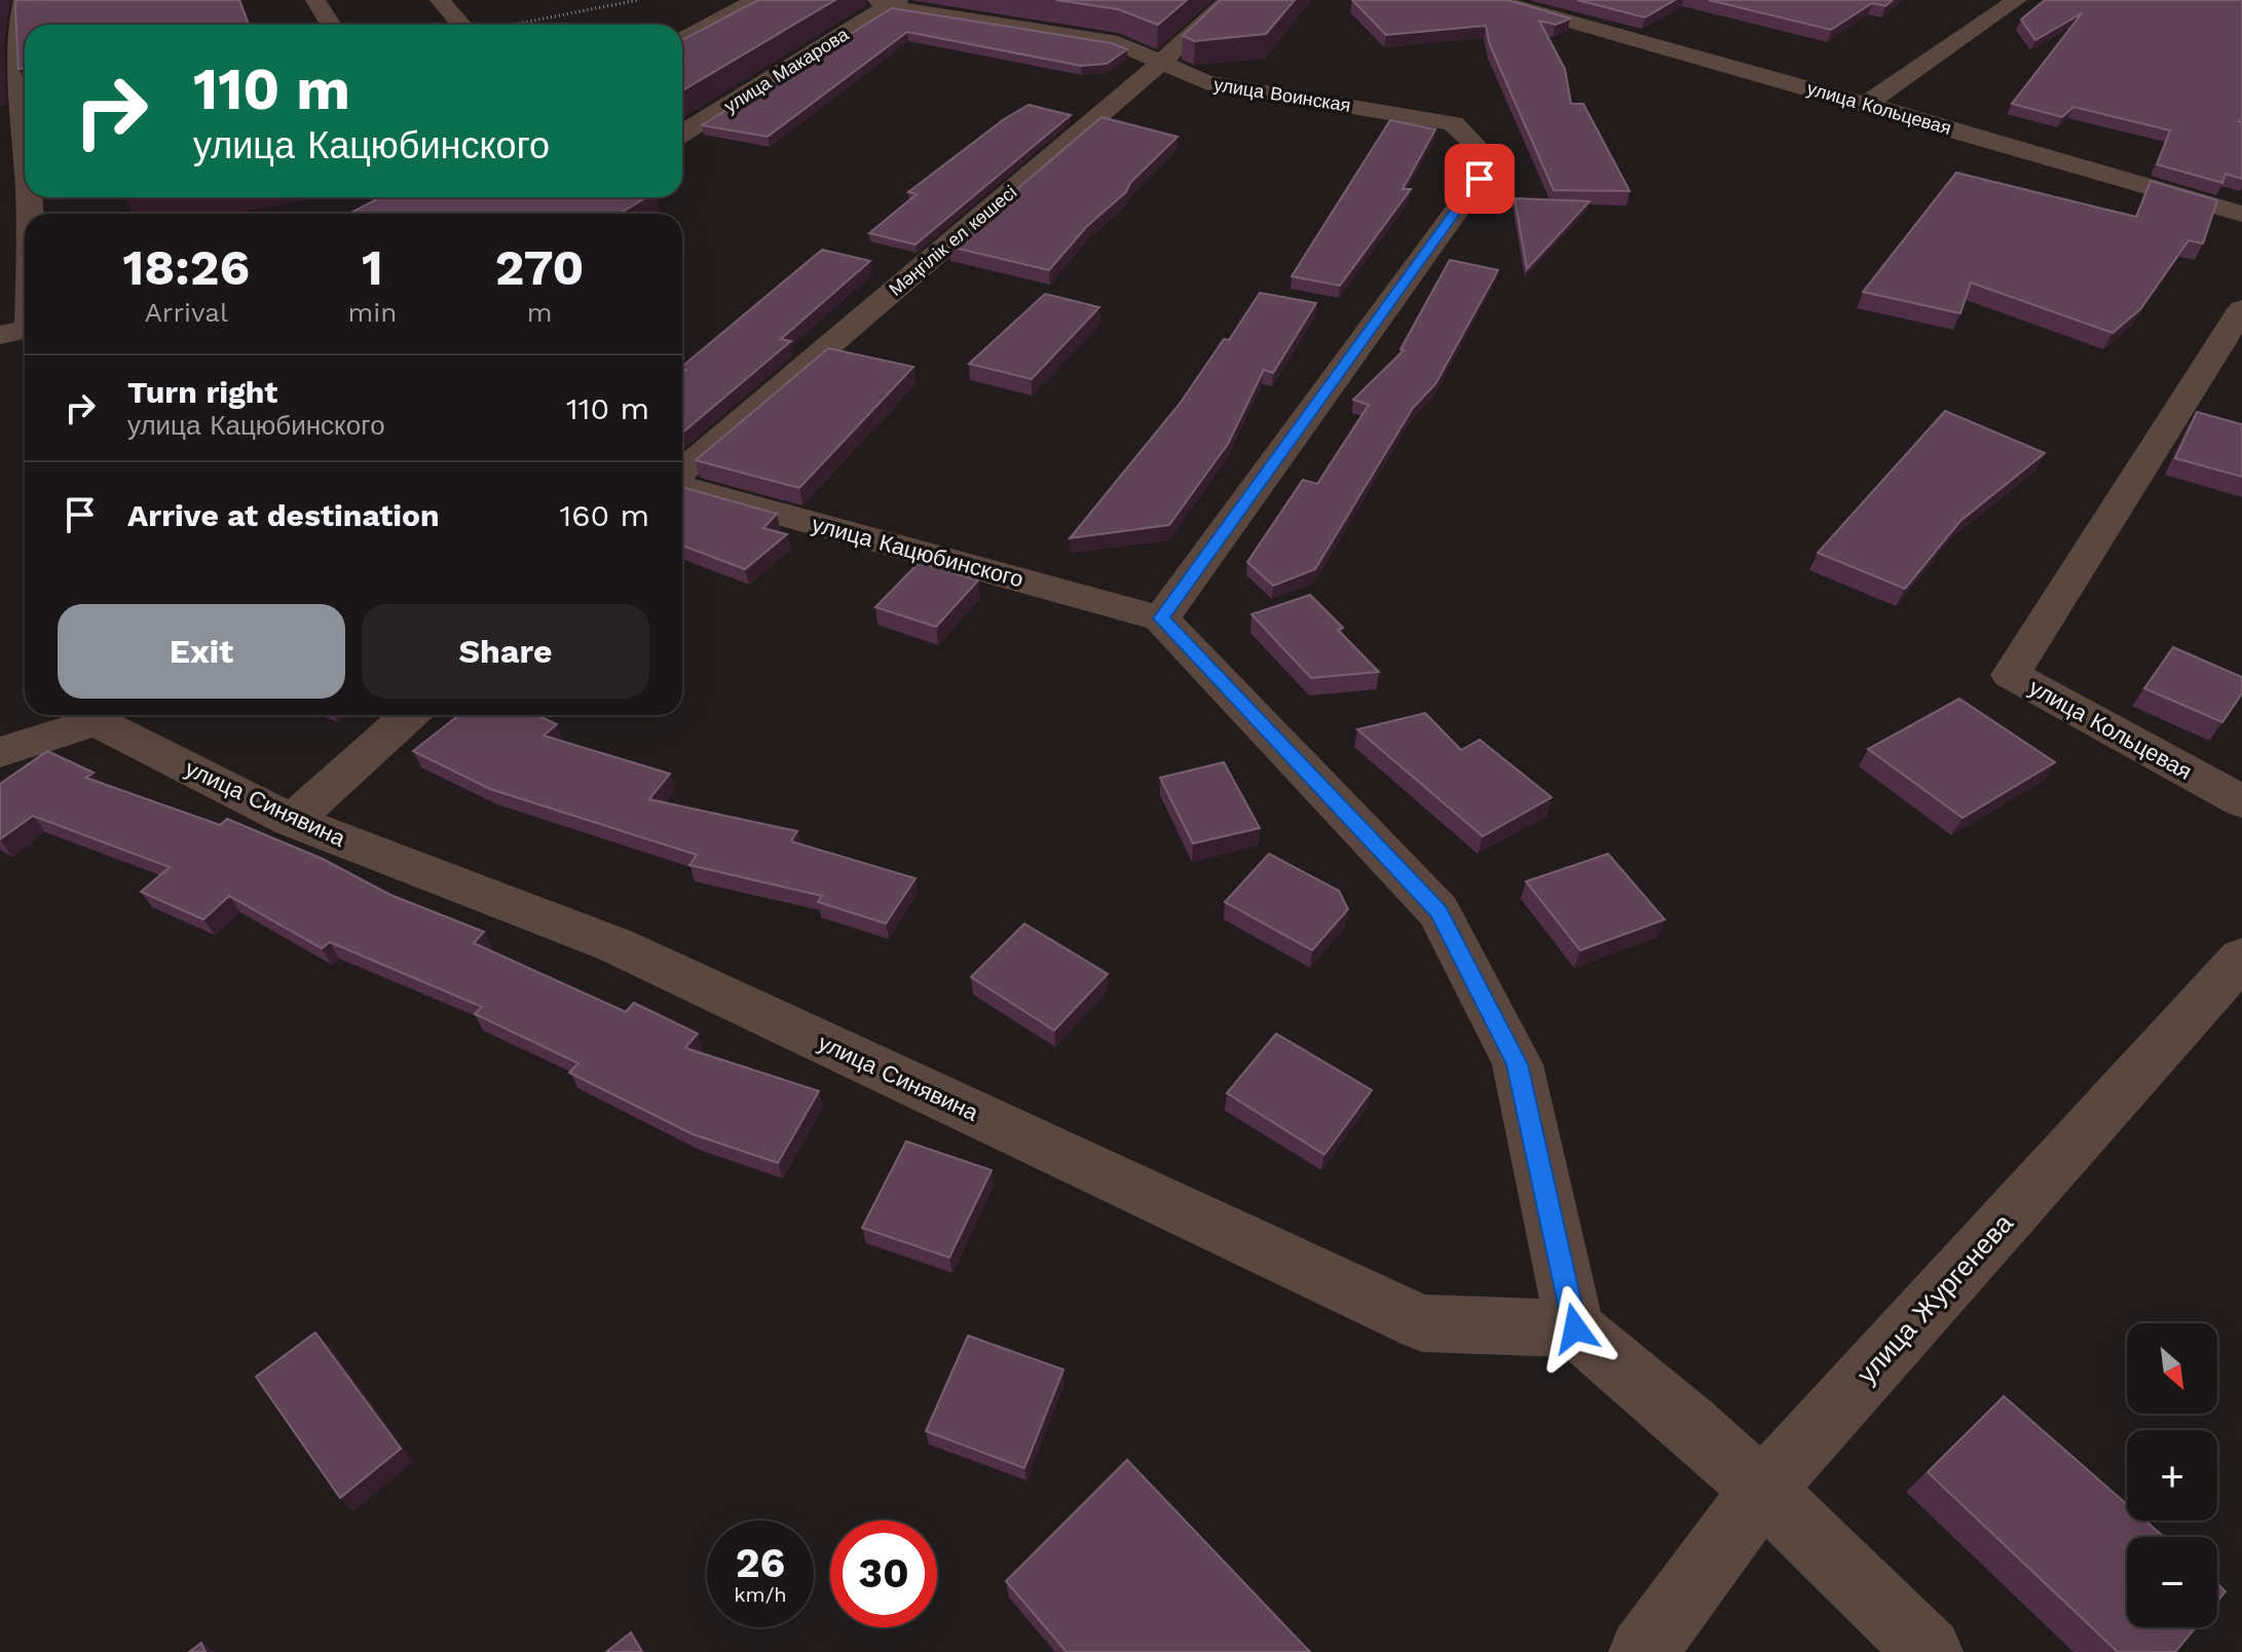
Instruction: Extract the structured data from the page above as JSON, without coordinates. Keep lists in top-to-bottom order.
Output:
{
  "streets": {
    "street": [
      "улица Макарова",
      "улица Воинская",
      "улица Кольцевая",
      "Мәңгілік ел көшесі",
      "улица Кацюбинского",
      "улица Синявина",
      "улица Жургенева"
    ]
  },
  "crossings": [
    ["улица Макарова", "улица Воинская"],
    ["улица Воинская", "Мәңгілік ел көшесі"],
    ["улица Воинская", "улица Кацюбинского"]
  ],
  "north": "bottom right",
  "page": {
    "turn": ["110 m", "улица Кацюбинского"],
    "eta": [
      "18:26",
      "Arrival",
      "1",
      "min",
      "270",
      "m"
    ],
    "list": [
      {
        "name": "Turn right",
        "note": "улица Кацюбинского",
        "value": "110 m"
      },
      {
        "name": "Arrive at destination",
        "value": "160 m"
      }
    ],
    "buttons": ["Exit", "Share"],
    "map_buttons": ["+", "−"],
    "speed": "26 km/h",
    "limit": "30"
  }
}
